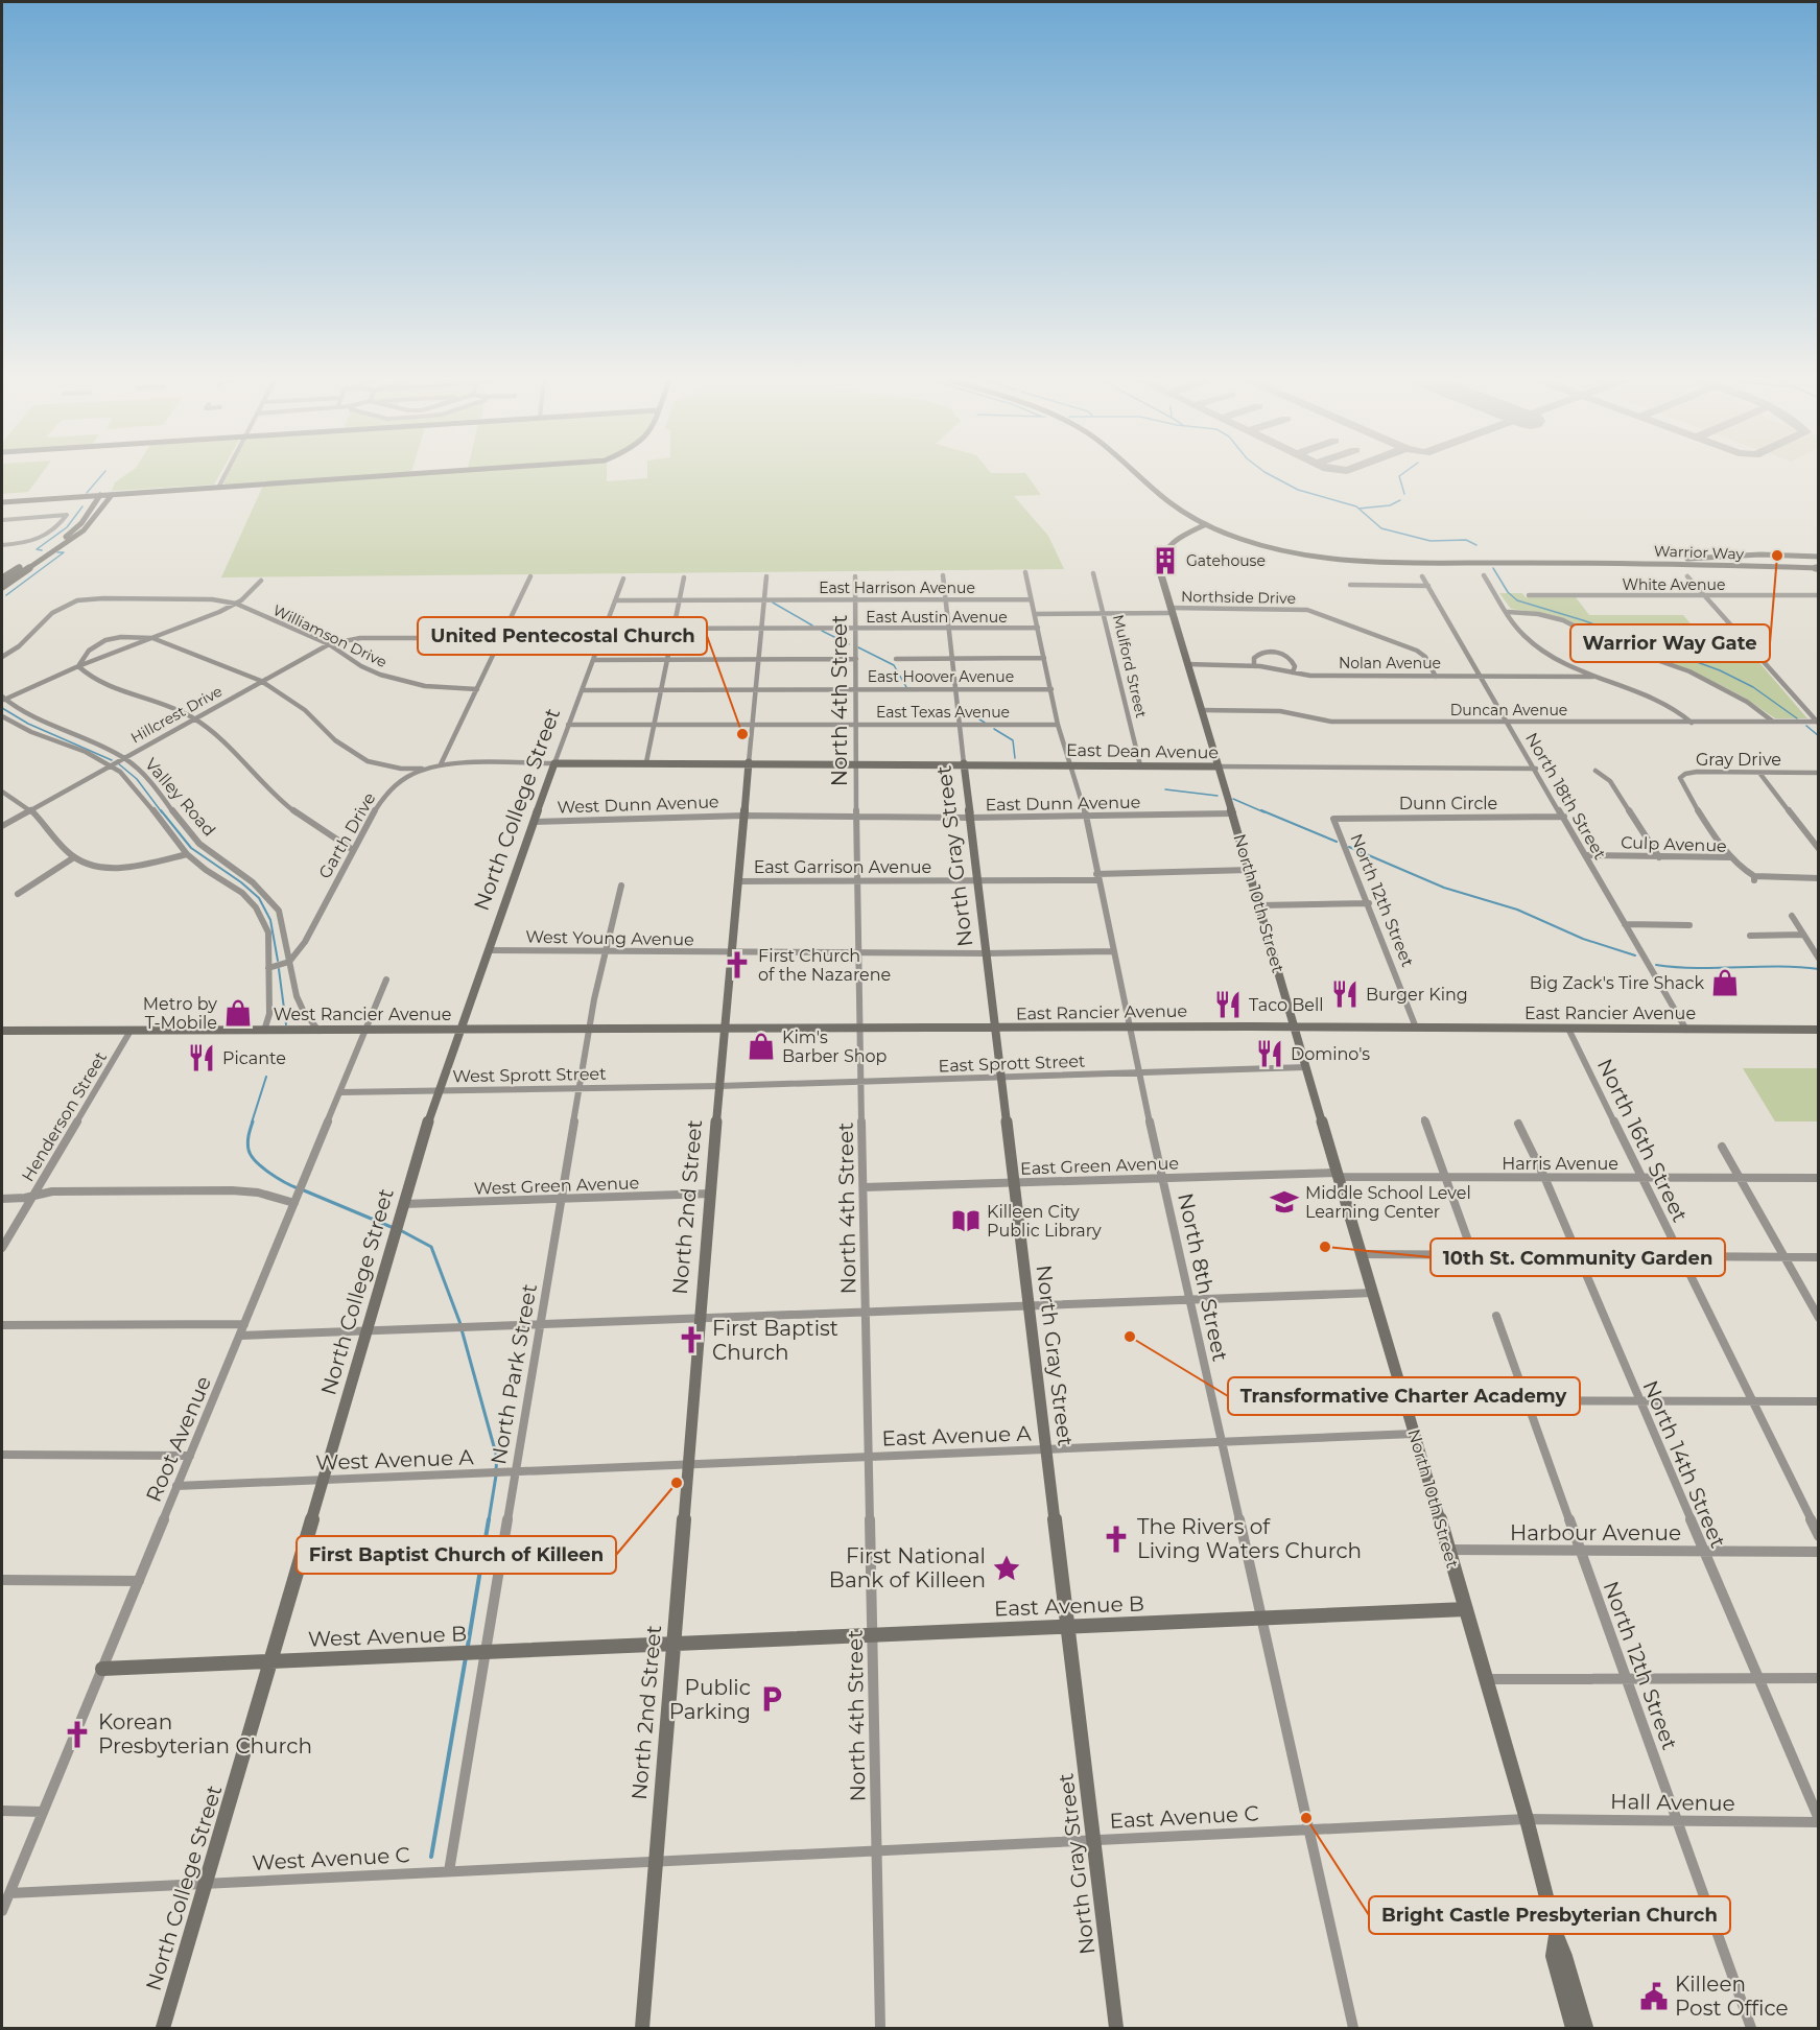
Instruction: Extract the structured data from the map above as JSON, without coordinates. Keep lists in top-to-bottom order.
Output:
{
  "streets": {
    "street": [
      "Warrior Way",
      "White Avenue",
      "East Harrison Avenue",
      "Northside Drive",
      "East Austin Avenue",
      "Williamson Drive",
      "Nolan Avenue",
      "Mulford Street",
      "East Hoover Avenue",
      "North 4th Street",
      "Duncan Avenue",
      "East Texas Avenue",
      "Hillcrest Drive",
      "East Dean Avenue",
      "Gray Drive",
      "North 18th Street",
      "Valley Road",
      "East Dunn Avenue",
      "Dunn Circle",
      "West Dunn Avenue",
      "North College Street",
      "Garth Drive",
      "Culp Avenue",
      "North Gray Street",
      "East Garrison Avenue",
      "North 12th Street",
      "North 10th Street",
      "West Young Avenue",
      "East Rancier Avenue",
      "West Rancier Avenue",
      "East Sprott Street",
      "West Sprott Street",
      "Henderson Street",
      "North 16th Street",
      "Harris Avenue",
      "East Green Avenue",
      "West Green Avenue",
      "North 2nd Street",
      "North 8th Street",
      "North Park Street",
      "East Avenue A",
      "Root Avenue",
      "West Avenue A",
      "North 14th Street",
      "Harbour Avenue",
      "East Avenue B",
      "West Avenue B",
      "Hall Avenue",
      "East Avenue C",
      "West Avenue C"
    ]
  },
  "crossings": [
    ["East Harrison Avenue", "North 4th Street"],
    ["East Harrison Avenue", "North College Street"],
    ["East Harrison Avenue", "North Gray Street"],
    ["East Harrison Avenue", "North 2nd Street"],
    ["East Harrison Avenue", "North 8th Street"],
    ["Northside Drive", "Nolan Avenue"],
    ["Northside Drive", "Mulford Street"],
    ["Northside Drive", "North 10th Street"],
    ["Northside Drive", "North 8th Street"],
    ["East Austin Avenue", "North 4th Street"],
    ["East Austin Avenue", "North College Street"],
    ["East Austin Avenue", "North Gray Street"],
    ["East Austin Avenue", "North 2nd Street"],
    ["East Austin Avenue", "North 8th Street"],
    ["Williamson Drive", "Hillcrest Drive"],
    ["Nolan Avenue", "North 18th Street"],
    ["Nolan Avenue", "North 10th Street"],
    ["Mulford Street", "East Dean Avenue"],
    ["East Hoover Avenue", "North 4th Street"],
    ["East Hoover Avenue", "North College Street"],
    ["East Hoover Avenue", "North Gray Street"],
    ["East Hoover Avenue", "North 2nd Street"],
    ["East Hoover Avenue", "North 8th Street"],
    ["North 4th Street", "East Texas Avenue"],
    ["North 4th Street", "East Dean Avenue"],
    ["North 4th Street", "East Dunn Avenue"],
    ["North 4th Street", "East Garrison Avenue"],
    ["North 4th Street", "West Young Avenue"],
    ["North 4th Street", "East Rancier Avenue"],
    ["North 4th Street", "East Sprott Street"],
    ["North 4th Street", "East Green Avenue"],
    ["North 4th Street", "East Avenue A"],
    ["North 4th Street", "East Avenue B"],
    ["North 4th Street", "East Avenue C"],
    ["Duncan Avenue", "North 18th Street"],
    ["Duncan Avenue", "North 10th Street"],
    ["East Texas Avenue", "North College Street"],
    ["East Texas Avenue", "North Gray Street"],
    ["East Texas Avenue", "North 2nd Street"],
    ["East Texas Avenue", "North 8th Street"],
    ["Hillcrest Drive", "Valley Road"],
    ["East Dean Avenue", "North 18th Street"],
    ["East Dean Avenue", "North College Street"],
    ["East Dean Avenue", "Garth Drive"],
    ["East Dean Avenue", "North Gray Street"],
    ["East Dean Avenue", "North 10th Street"],
    ["East Dean Avenue", "North 2nd Street"],
    ["East Dean Avenue", "North 8th Street"],
    ["Gray Drive", "Culp Avenue"],
    ["North 18th Street", "Dunn Circle"],
    ["North 18th Street", "Culp Avenue"],
    ["North 18th Street", "East Rancier Avenue"],
    ["Valley Road", "Garth Drive"],
    ["East Dunn Avenue", "West Dunn Avenue"],
    ["East Dunn Avenue", "North Gray Street"],
    ["East Dunn Avenue", "North 10th Street"],
    ["East Dunn Avenue", "North 2nd Street"],
    ["East Dunn Avenue", "North 8th Street"],
    ["Dunn Circle", "North 12th Street"],
    ["West Dunn Avenue", "North College Street"],
    ["West Dunn Avenue", "North 2nd Street"],
    ["North College Street", "Garth Drive"],
    ["North College Street", "West Young Avenue"],
    ["North College Street", "West Rancier Avenue"],
    ["North College Street", "West Sprott Street"],
    ["North College Street", "West Green Avenue"],
    ["North College Street", "West Avenue A"],
    ["North College Street", "West Avenue B"],
    ["North College Street", "West Avenue C"],
    ["North Gray Street", "East Garrison Avenue"],
    ["North Gray Street", "West Young Avenue"],
    ["North Gray Street", "East Rancier Avenue"],
    ["North Gray Street", "East Sprott Street"],
    ["North Gray Street", "East Green Avenue"],
    ["North Gray Street", "East Avenue A"],
    ["North Gray Street", "East Avenue B"],
    ["North Gray Street", "East Avenue C"],
    ["East Garrison Avenue", "North 10th Street"],
    ["East Garrison Avenue", "North 2nd Street"],
    ["East Garrison Avenue", "North 8th Street"],
    ["North 12th Street", "East Rancier Avenue"],
    ["North 12th Street", "Harbour Avenue"],
    ["North 12th Street", "Hall Avenue"],
    ["North 10th Street", "East Rancier Avenue"],
    ["North 10th Street", "East Sprott Street"],
    ["North 10th Street", "Harris Avenue"],
    ["North 10th Street", "East Green Avenue"],
    ["North 10th Street", "East Avenue A"],
    ["North 10th Street", "Harbour Avenue"],
    ["North 10th Street", "East Avenue B"],
    ["North 10th Street", "Hall Avenue"],
    ["North 10th Street", "East Avenue C"],
    ["West Young Avenue", "North 2nd Street"],
    ["West Young Avenue", "North 8th Street"],
    ["West Young Avenue", "North Park Street"],
    ["East Rancier Avenue", "West Rancier Avenue"],
    ["East Rancier Avenue", "North 16th Street"],
    ["East Rancier Avenue", "North 2nd Street"],
    ["East Rancier Avenue", "North 8th Street"],
    ["West Rancier Avenue", "Henderson Street"],
    ["West Rancier Avenue", "North 2nd Street"],
    ["West Rancier Avenue", "North Park Street"],
    ["West Rancier Avenue", "Root Avenue"],
    ["East Sprott Street", "West Sprott Street"],
    ["East Sprott Street", "North 2nd Street"],
    ["East Sprott Street", "North 8th Street"],
    ["West Sprott Street", "North 2nd Street"],
    ["West Sprott Street", "North Park Street"],
    ["West Sprott Street", "Root Avenue"],
    ["North 16th Street", "Harris Avenue"],
    ["Harris Avenue", "East Green Avenue"],
    ["Harris Avenue", "North 14th Street"],
    ["East Green Avenue", "North 8th Street"],
    ["West Green Avenue", "North 2nd Street"],
    ["West Green Avenue", "North Park Street"],
    ["North 2nd Street", "East Avenue A"],
    ["North 2nd Street", "West Avenue A"],
    ["North 2nd Street", "East Avenue B"],
    ["North 2nd Street", "West Avenue B"],
    ["North 2nd Street", "East Avenue C"],
    ["North 2nd Street", "West Avenue C"],
    ["North 8th Street", "East Avenue A"],
    ["North 8th Street", "East Avenue B"],
    ["North 8th Street", "East Avenue C"],
    ["North Park Street", "West Avenue A"],
    ["North Park Street", "West Avenue B"],
    ["North Park Street", "West Avenue C"],
    ["East Avenue A", "West Avenue A"],
    ["Root Avenue", "West Avenue A"],
    ["Root Avenue", "West Avenue B"],
    ["Root Avenue", "West Avenue C"],
    ["North 14th Street", "Harbour Avenue"],
    ["North 14th Street", "Hall Avenue"],
    ["East Avenue B", "West Avenue B"],
    ["Hall Avenue", "East Avenue C"],
    ["East Avenue C", "West Avenue C"]
  ],
  "places": {
    "other": [
      "Warrior Way Gate",
      "United Pentecostal Church",
      "10th St. Community Garden",
      "Transformative Charter Academy",
      "First Baptist Church of Killeen",
      "Bright Castle Presbyterian Church"
    ],
    "building": ["Gatehouse"],
    "church": [
      "First Church of the Nazarene",
      "First Baptist Church",
      "The Rivers of Living Waters Church",
      "Korean Presbyterian Church"
    ],
    "shop": ["Big Zack's Tire Shack", "Metro by T-Mobile", "Kim's Barber Shop"],
    "restaurant": [
      "Burger King",
      "Taco Bell",
      "Domino's",
      "Picante"
    ],
    "school or university": ["Middle School Level Learning Center"],
    "library": ["Killeen City Public Library"],
    "place": ["First National Bank of Killeen"],
    "parking": ["Public Parking"],
    "public building": ["Killeen Post Office"]
  }
}
